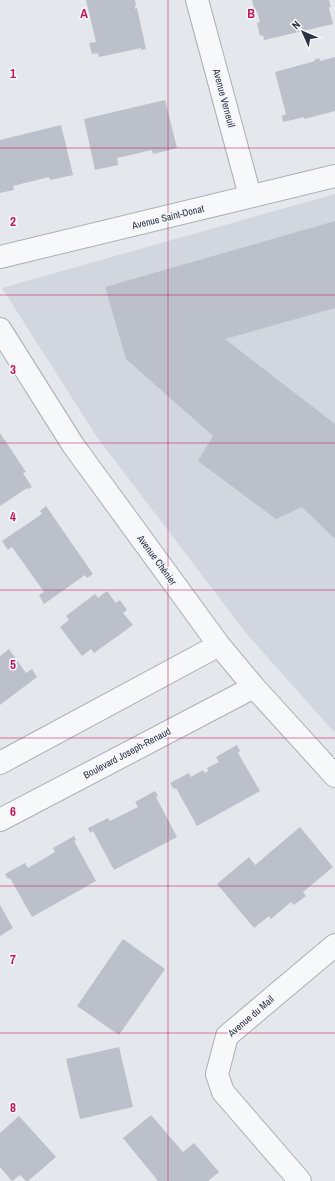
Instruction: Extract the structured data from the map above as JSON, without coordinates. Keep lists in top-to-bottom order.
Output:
{
  "streets": {
    "street": [
      "Avenue Verneuil",
      "Avenue Saint-Donat",
      "Avenue Chénier",
      "Boulevard Joseph-Renaud",
      "Avenue du Mail"
    ]
  },
  "crossings": [
    ["Avenue Verneuil", "Avenue Saint-Donat"],
    ["Avenue Chénier", "Boulevard Joseph-Renaud"]
  ],
  "north": "top left",
  "grid": {
    "columns": ["A", "B"],
    "rows": [
      "1",
      "2",
      "3",
      "4",
      "5",
      "6",
      "7",
      "8"
    ]
  }
}
